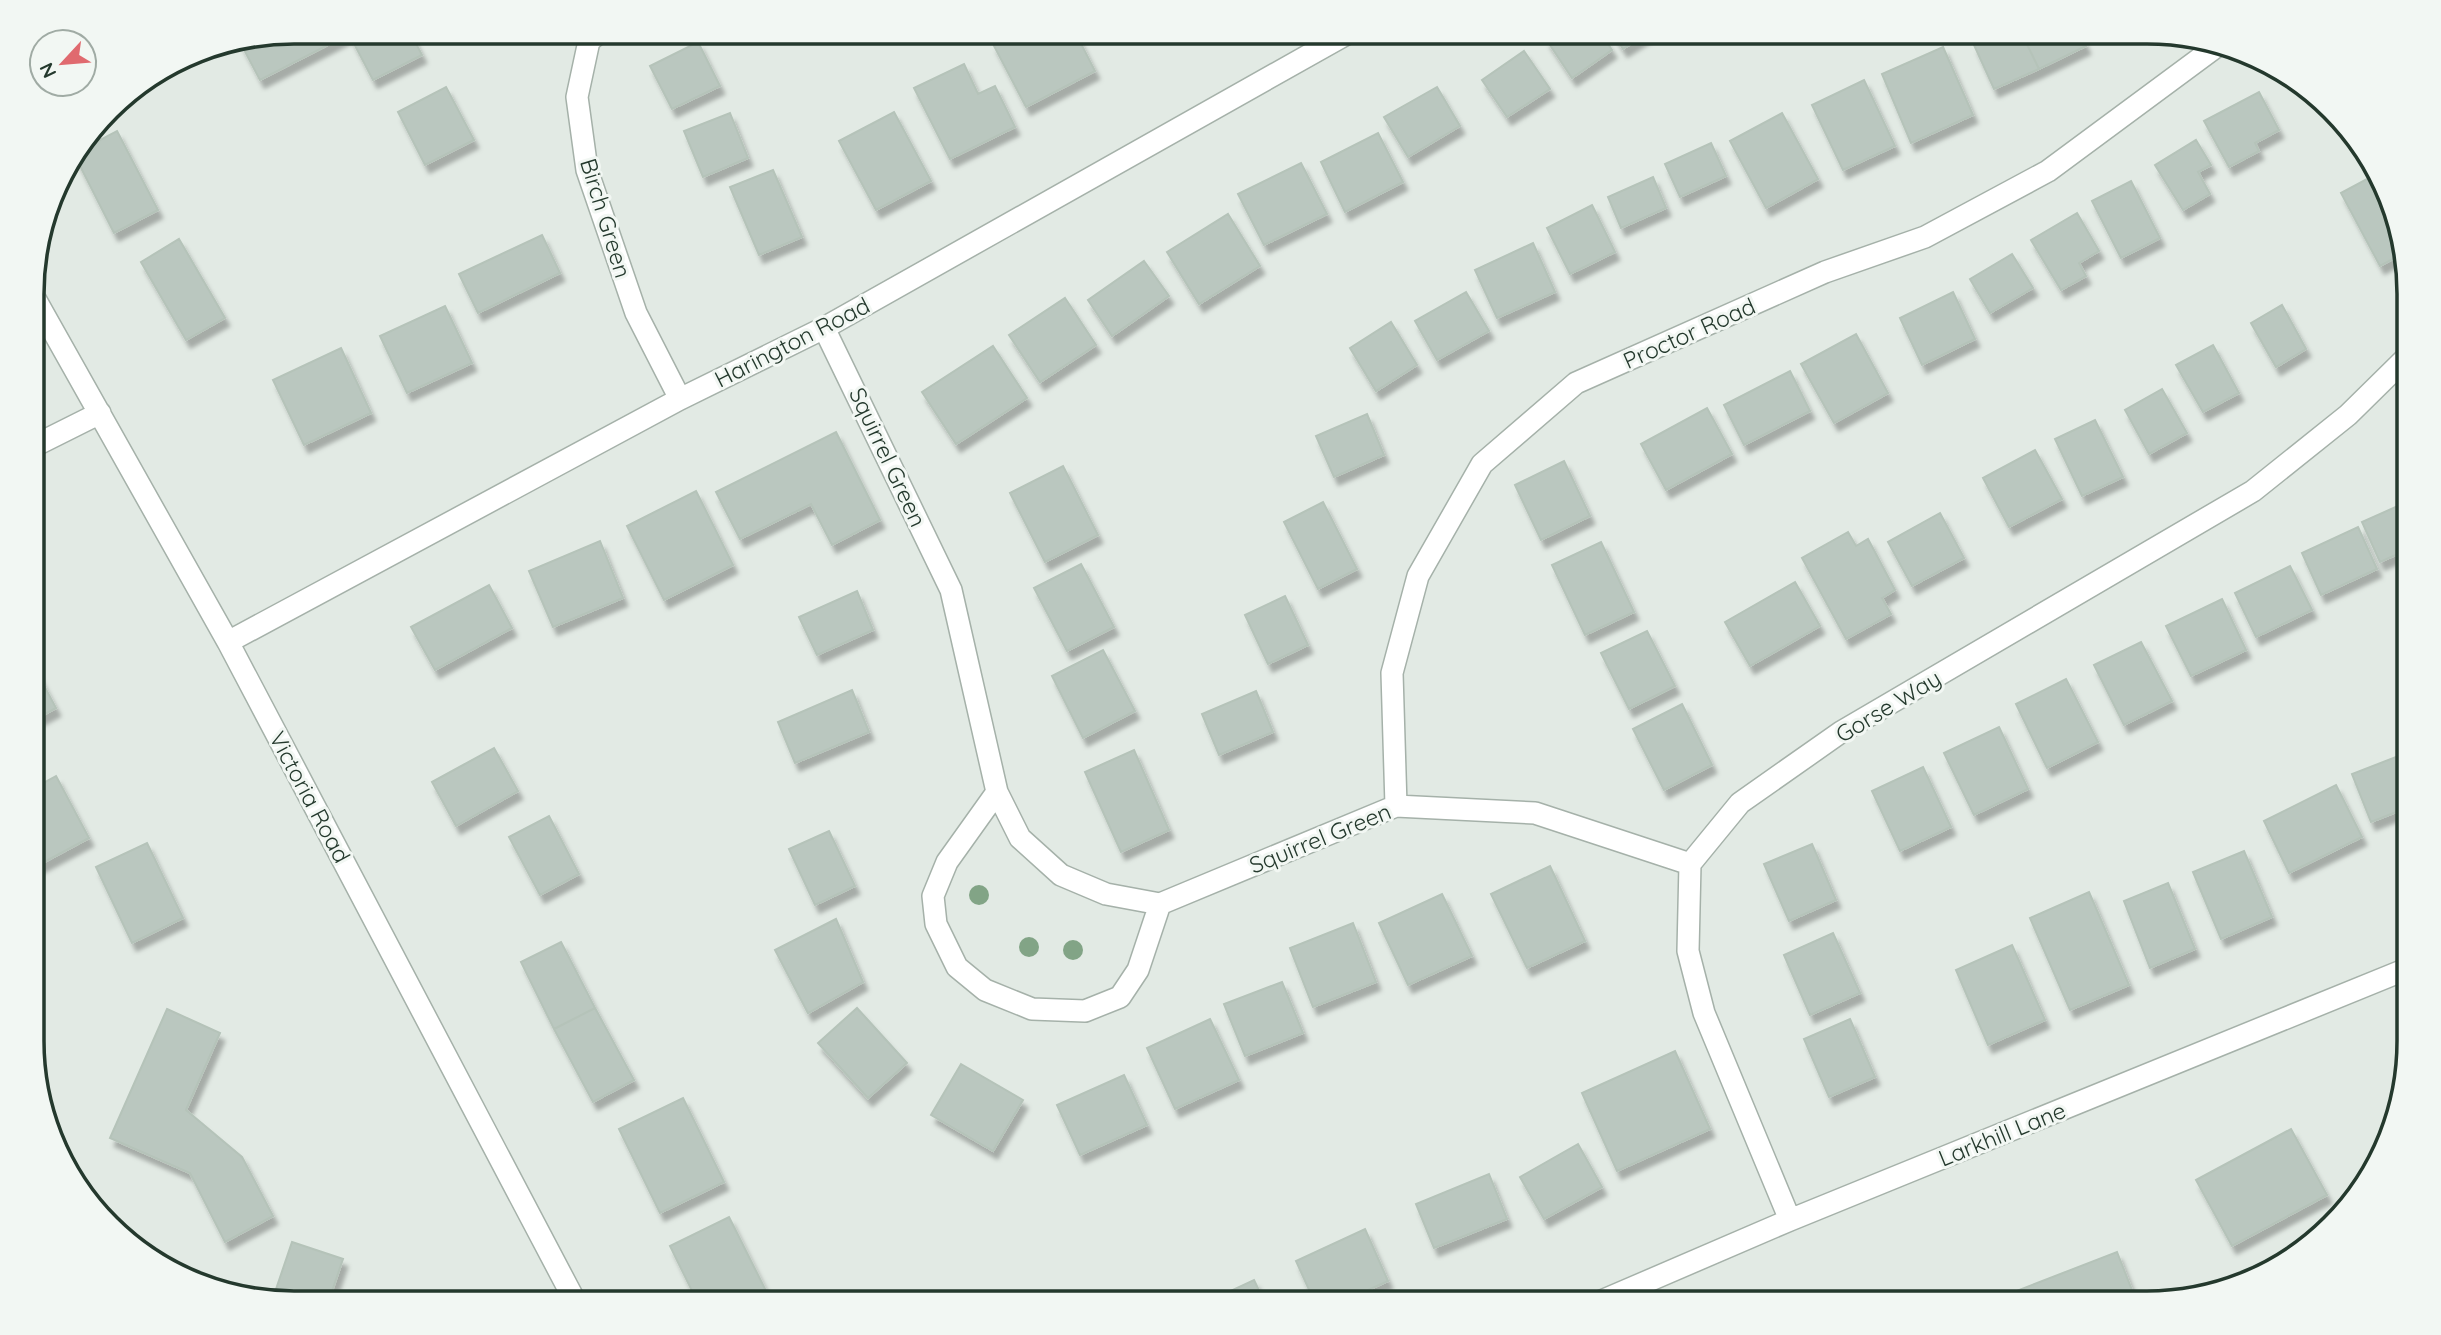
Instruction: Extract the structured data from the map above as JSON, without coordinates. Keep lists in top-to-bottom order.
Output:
{
  "streets": {
    "street": [
      "Birch Green",
      "Proctor Road",
      "Harington Road",
      "Squirrel Green",
      "Gorse Way",
      "Victoria Road",
      "Larkhill Lane"
    ]
  },
  "crossings": [
    ["Birch Green", "Harington Road"],
    ["Proctor Road", "Squirrel Green"],
    ["Harington Road", "Squirrel Green"],
    ["Harington Road", "Victoria Road"],
    ["Squirrel Green", "Gorse Way"]
  ],
  "north": "bottom left"
}
